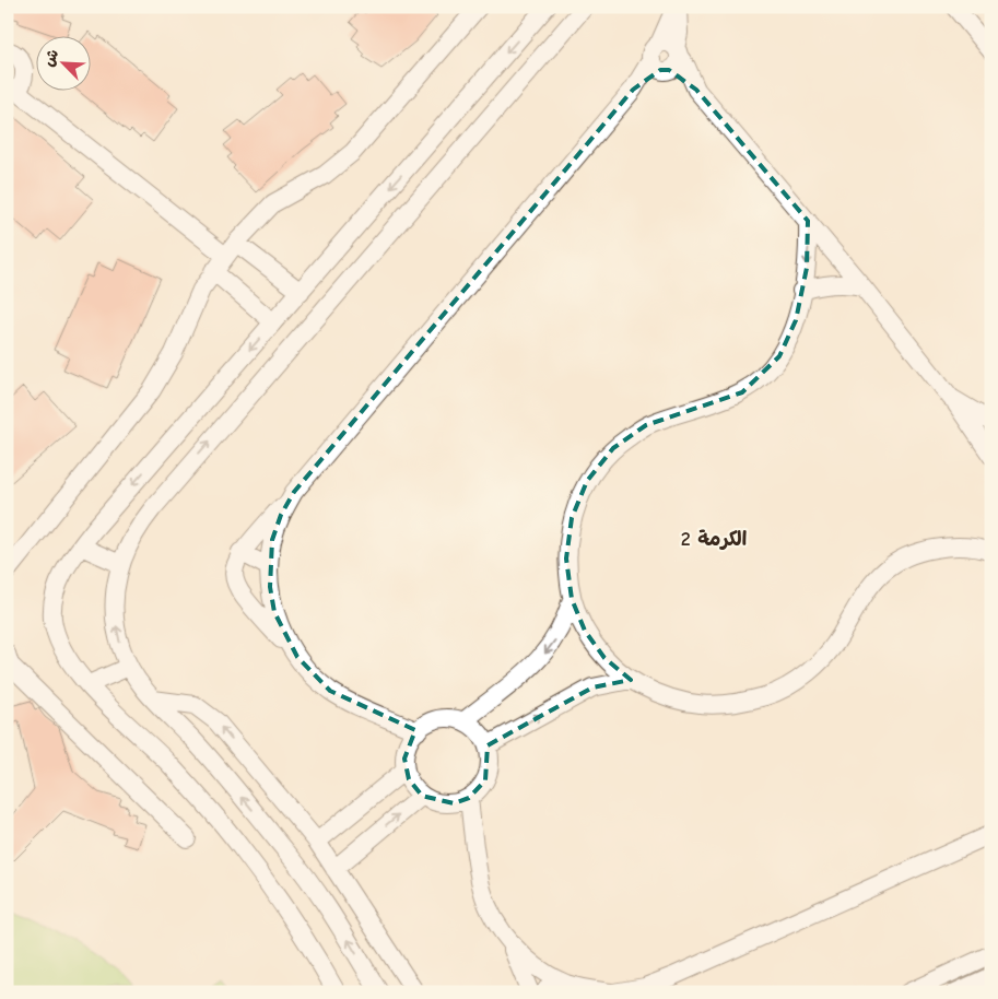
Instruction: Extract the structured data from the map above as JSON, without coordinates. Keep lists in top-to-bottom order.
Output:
{
  "districts": ["الكرمة 2"],
  "north": "top left"
}
